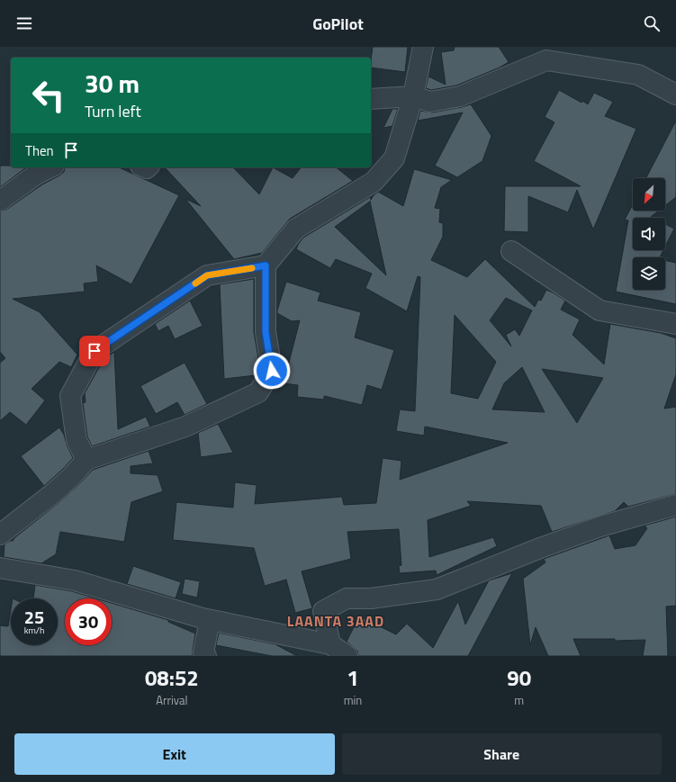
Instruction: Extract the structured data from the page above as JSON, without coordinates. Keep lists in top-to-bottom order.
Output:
{
  "districts": ["LAANTA 3AAD"],
  "north": "bottom left",
  "page": {
    "header": "GoPilot",
    "turn": ["30 m", "Turn left"],
    "then": "Then",
    "speed": "25 km/h",
    "limit": "30",
    "eta": [
      "08:52",
      "Arrival",
      "1",
      "min",
      "90",
      "m"
    ],
    "buttons": ["Exit", "Share"]
  }
}
